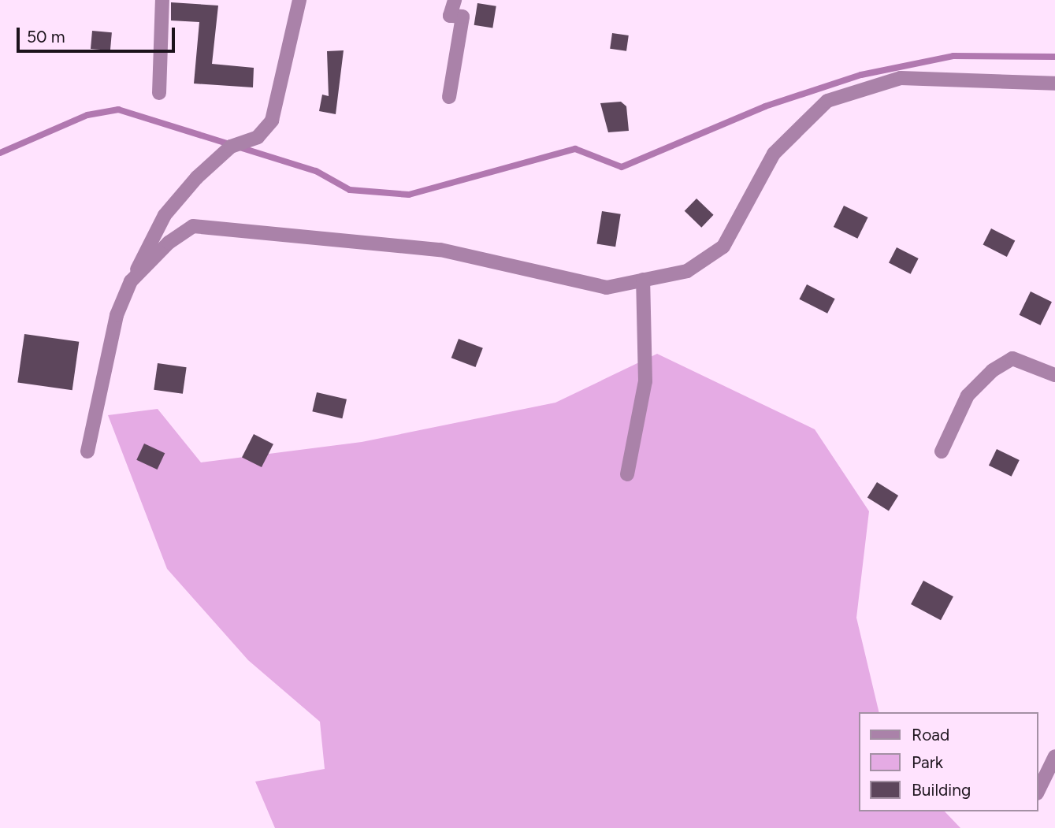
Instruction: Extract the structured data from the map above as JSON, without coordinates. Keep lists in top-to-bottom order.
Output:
{
  "legend": ["Road", "Park", "Building"],
  "scale_bar": "50 m"
}
